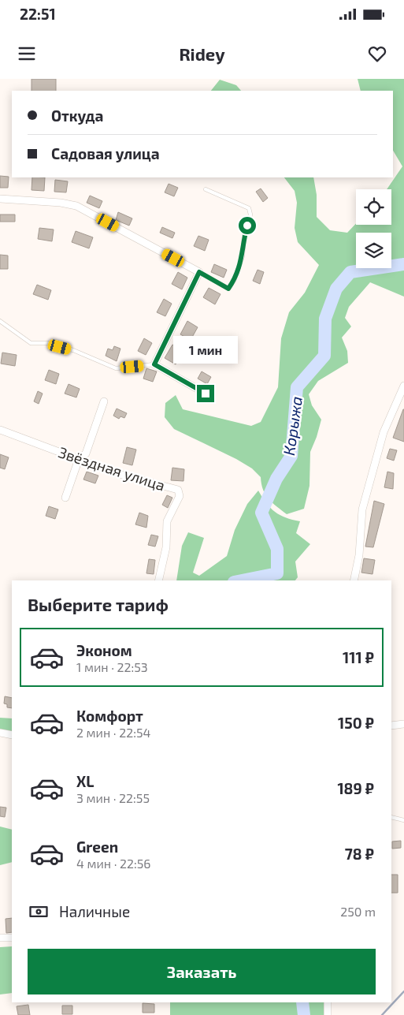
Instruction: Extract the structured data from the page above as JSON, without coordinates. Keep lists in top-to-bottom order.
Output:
{
  "streets": {
    "street": ["Звёздная улица"]
  },
  "water": ["Корыжа"],
  "page": {
    "status": "22:51",
    "header": "Ridey",
    "banner": ["Откуда", "Садовая улица"],
    "bubble": "1 мин",
    "heading": "Выберите тариф",
    "list": [
      {
        "name": "Эконом",
        "note": "1 мин · 22:53",
        "value": "111 ₽"
      },
      {
        "name": "Комфорт",
        "note": "2 мин · 22:54",
        "value": "150 ₽"
      },
      {
        "name": "XL",
        "note": "3 мин · 22:55",
        "value": "189 ₽"
      },
      {
        "name": "Green",
        "note": "4 мин · 22:56",
        "value": "78 ₽"
      }
    ],
    "pay": ["Наличные", "250 m"],
    "buttons": "Заказать"
  }
}
